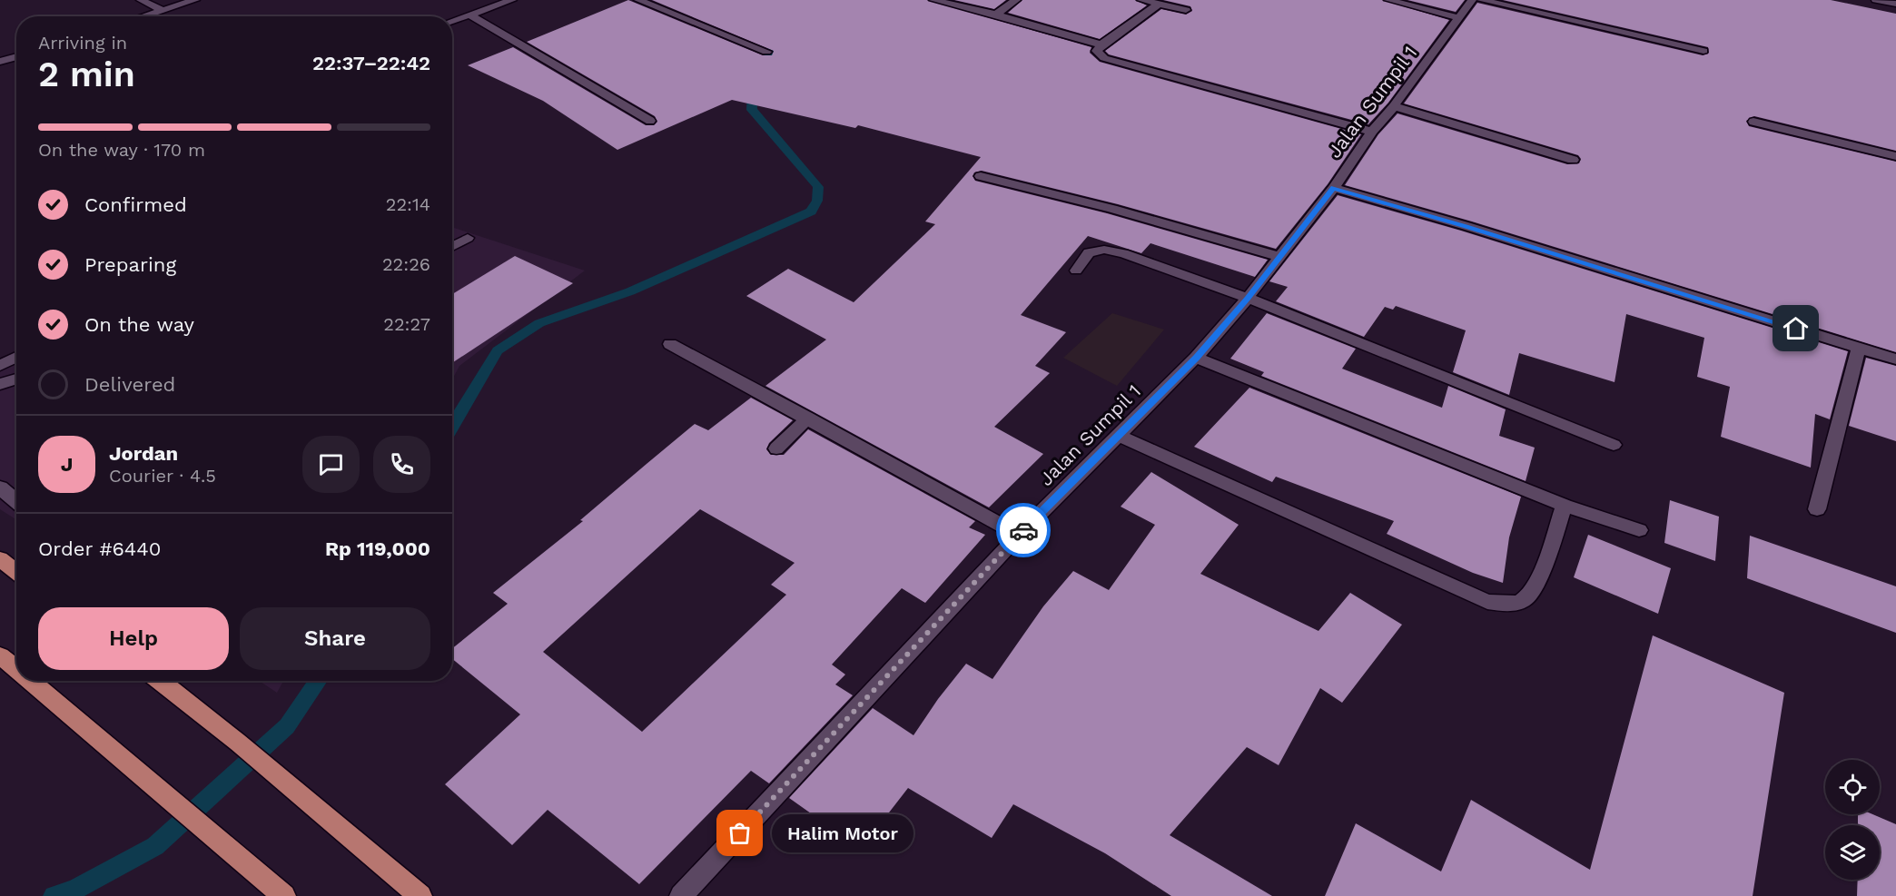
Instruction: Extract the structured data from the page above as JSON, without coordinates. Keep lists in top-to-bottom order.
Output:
{
  "streets": {
    "street": ["Jalan Sumpil 1"]
  },
  "places": ["Halim Motor"],
  "page": {
    "heading": ["2 min", "Arriving in", "22:37–22:42"],
    "panel": [
      "Jordan",
      "Courier · 4.5",
      "Order #6440",
      "Rp 119,000"
    ],
    "bar": "On the way · 170 m",
    "list": [
      ["Confirmed", "22:14"],
      ["Preparing", "22:26"],
      ["On the way", "22:27"],
      "Delivered"
    ],
    "round": "J",
    "buttons": ["Help", "Share"],
    "bubble": "Halim Motor"
  }
}
